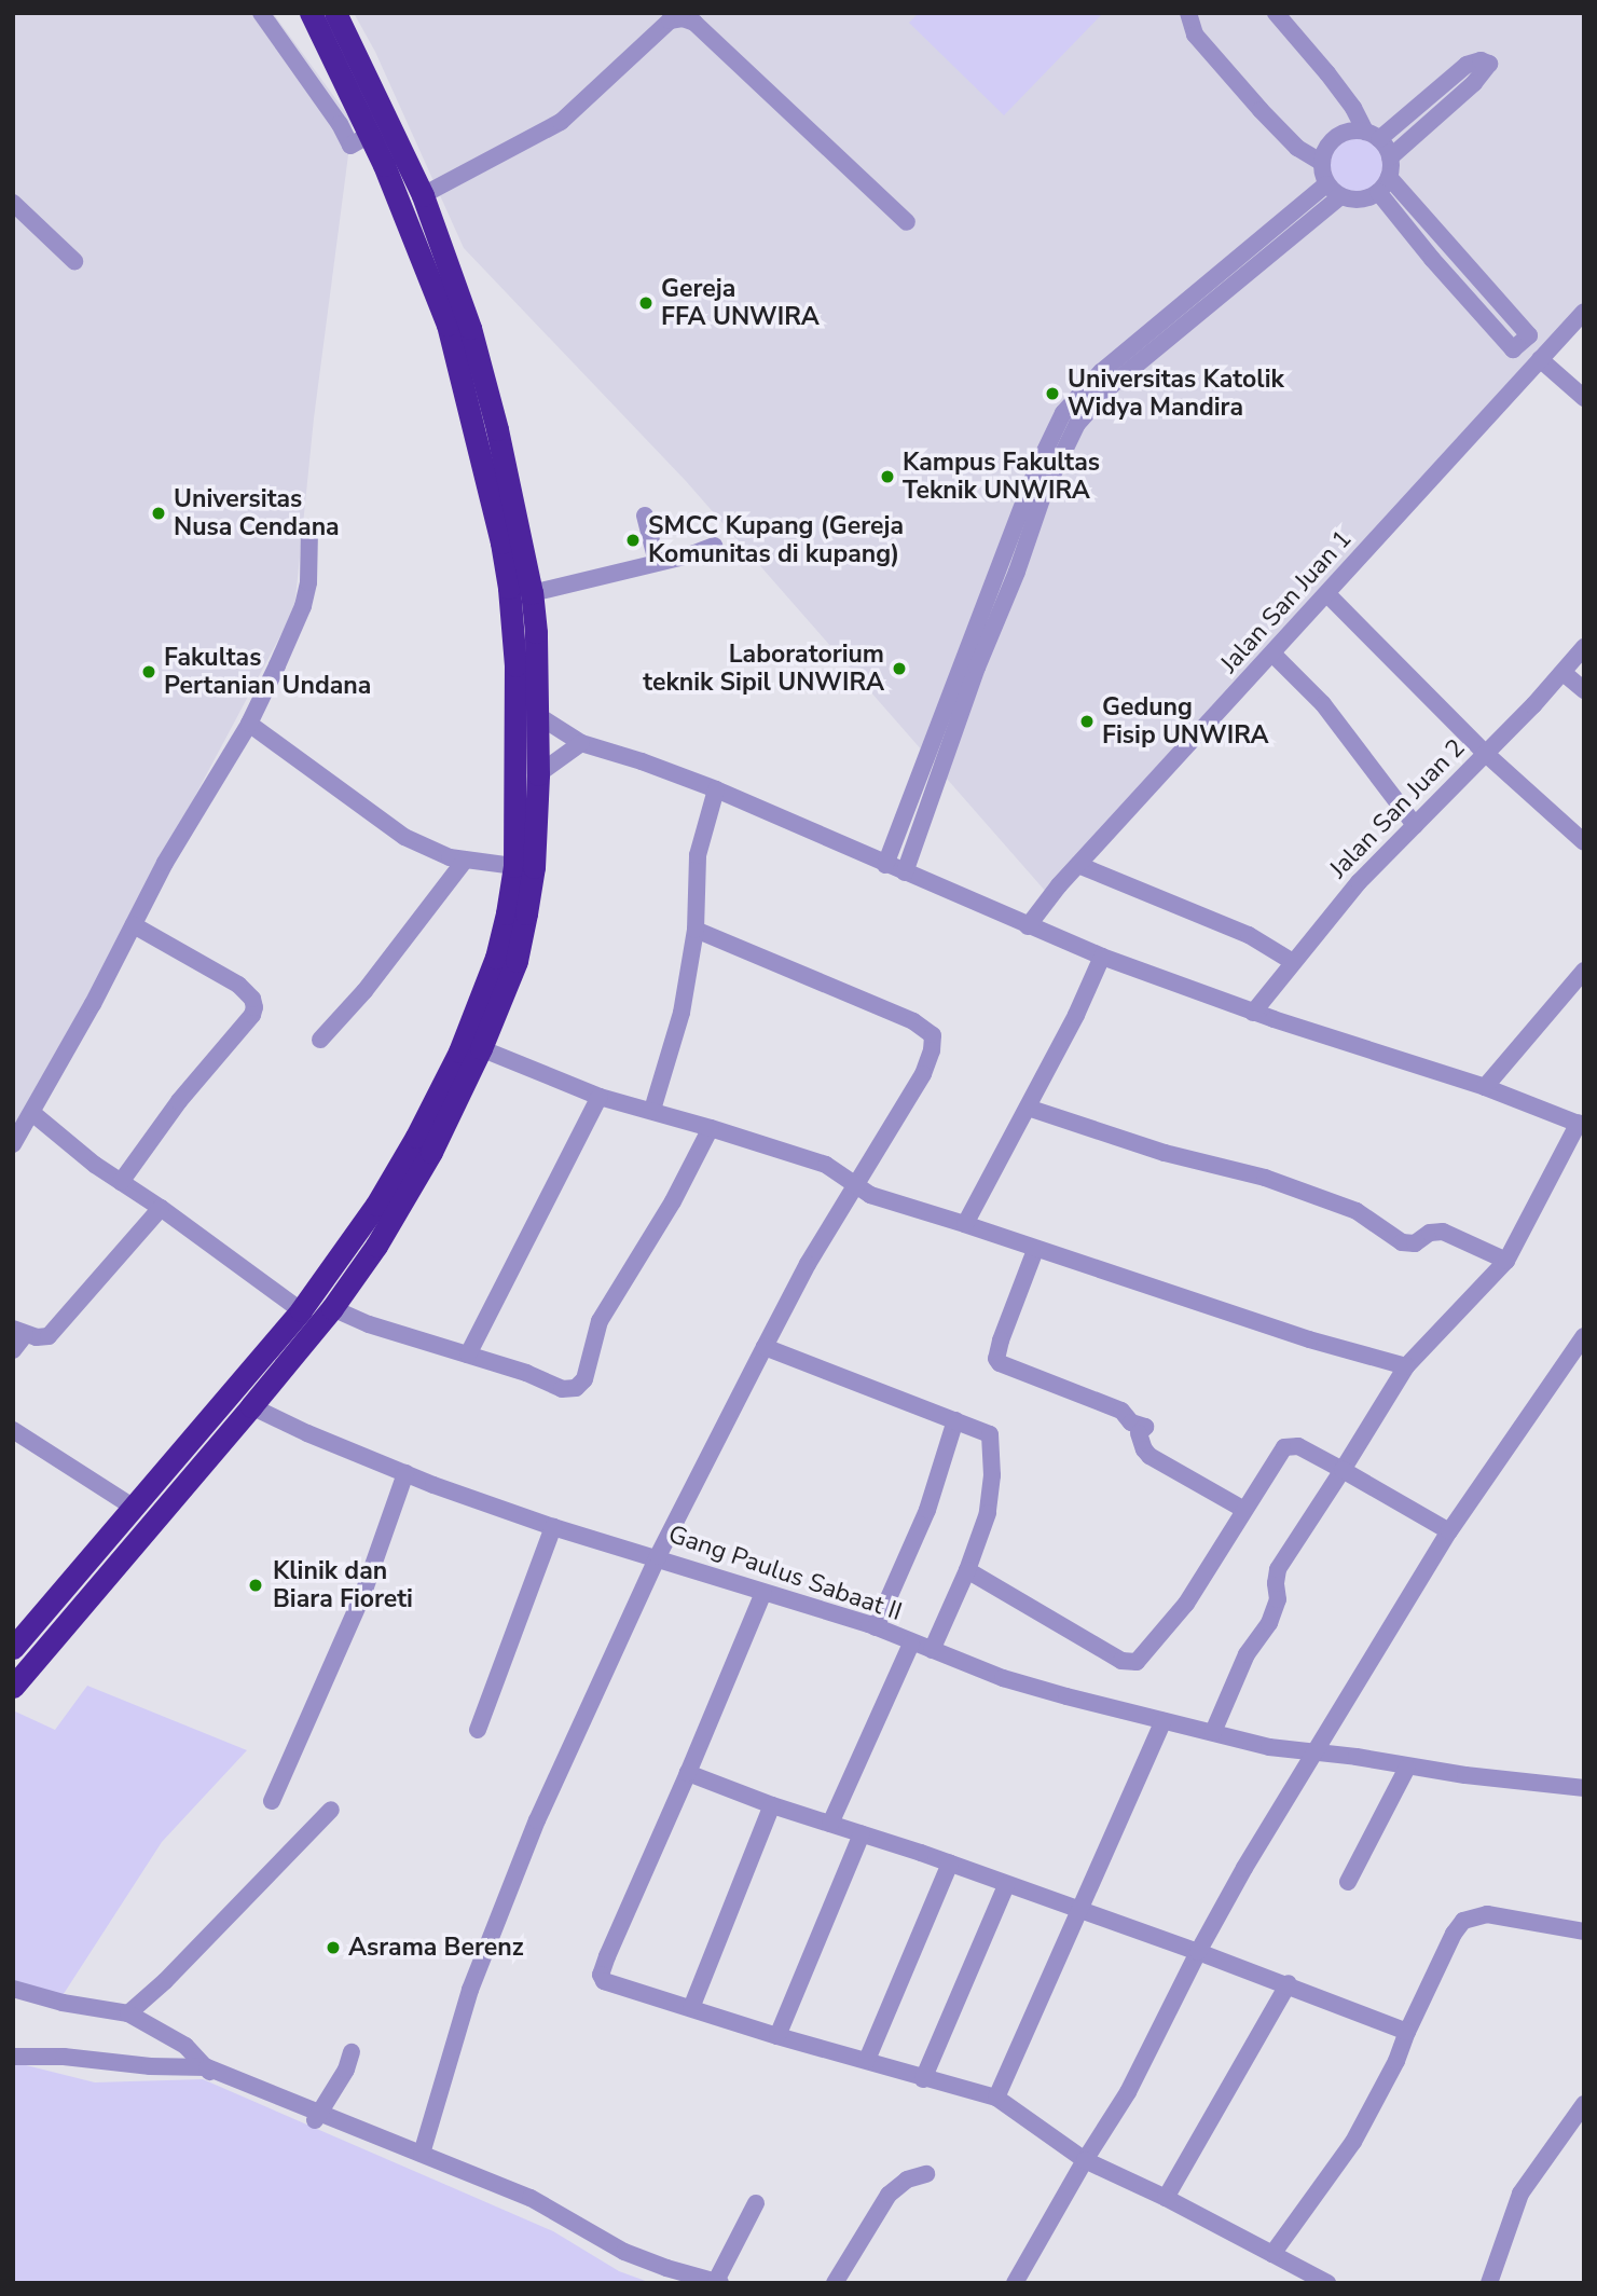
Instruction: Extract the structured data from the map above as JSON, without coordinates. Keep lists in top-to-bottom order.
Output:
{
  "streets": {
    "street": ["Jalan San Juan 1", "Jalan San Juan 2", "Gang Paulus Sabaat II"]
  },
  "places": [
    "Gereja FFA UNWIRA",
    "Universitas Katolik Widya Mandira",
    "Kampus Fakultas Teknik UNWIRA",
    "Universitas Nusa Cendana",
    "SMCC Kupang (Gereja Komunitas di kupang)",
    "Laboratorium teknik Sipil UNWIRA",
    "Fakultas Pertanian Undana",
    "Gedung Fisip UNWIRA",
    "Klinik dan Biara Fioreti",
    "Asrama Berenz"
  ]
}
